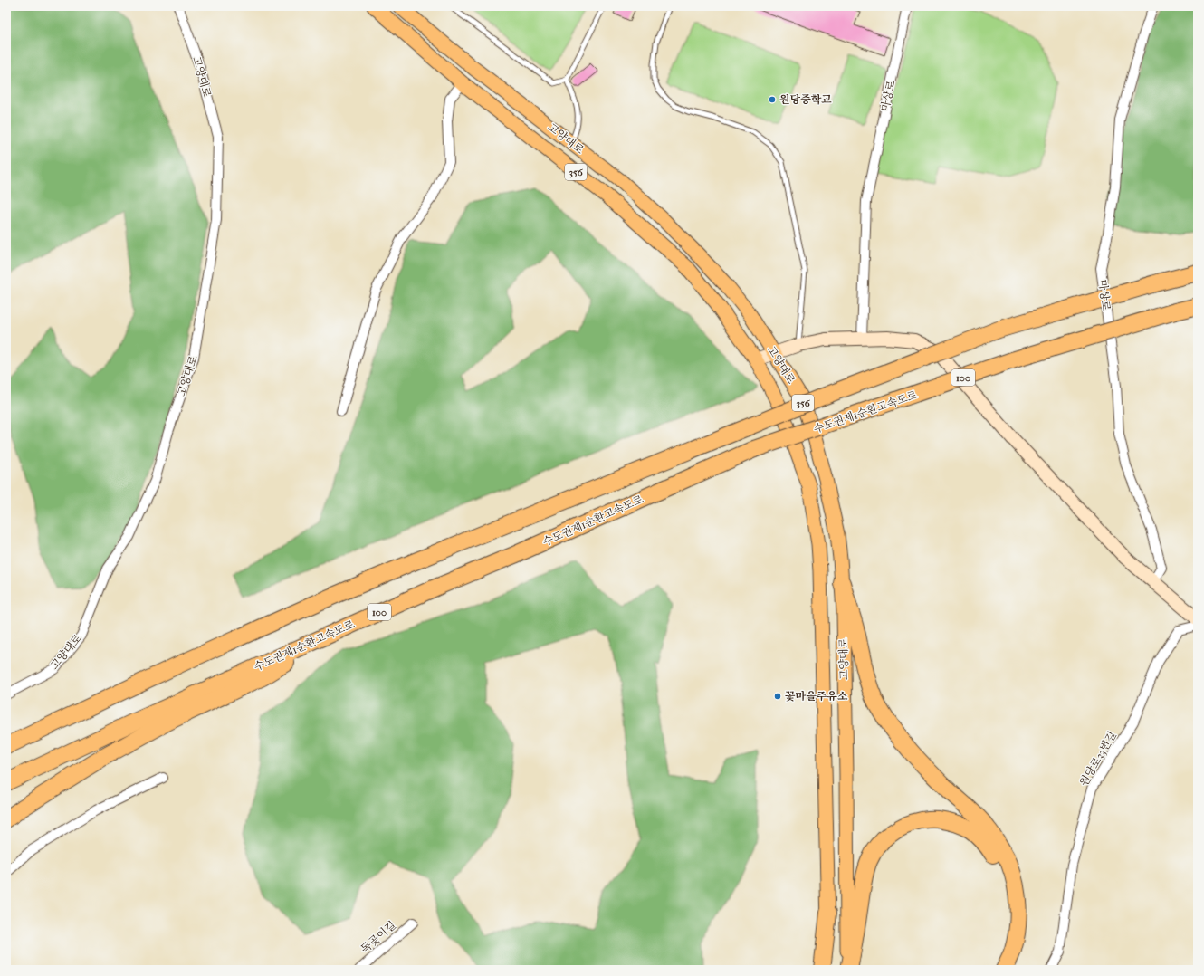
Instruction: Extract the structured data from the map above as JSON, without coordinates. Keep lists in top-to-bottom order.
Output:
{
  "streets": {
    "highway": ["100", "수도권제1순환고속도로"],
    "main road": ["고양대로", "356"],
    "street": ["마상로", "원당로33번길", "독곶이길"]
  },
  "places": ["원당중학교", "꽃마을주유소"]
}
